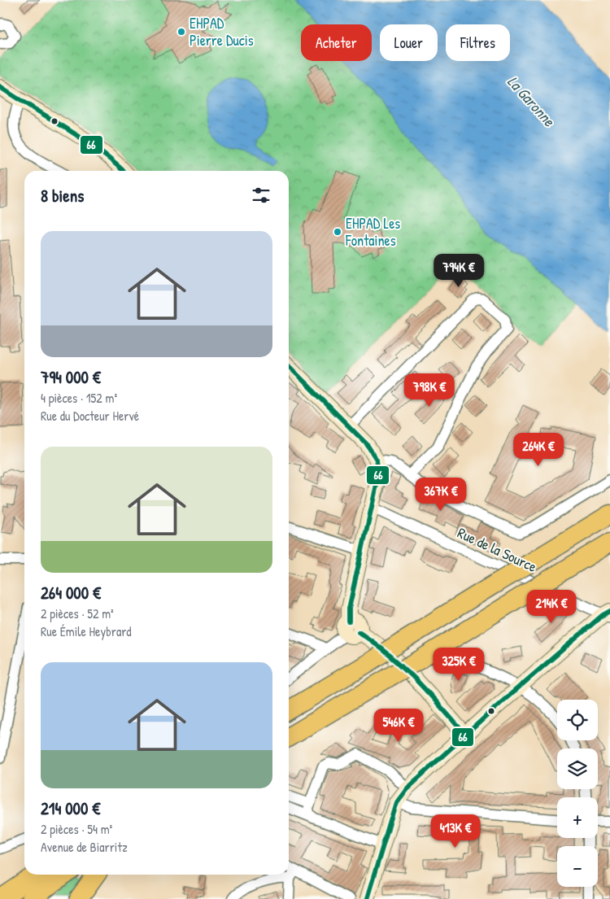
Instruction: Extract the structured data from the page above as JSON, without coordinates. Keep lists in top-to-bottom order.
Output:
{
  "streets": {
    "street": ["Rue de la Source"]
  },
  "water": ["La Garonne"],
  "places": ["EHPAD Pierre Ducis", "EHPAD Les Fontaines"],
  "lines": ["transit line 66"],
  "page": {
    "chip": ["Acheter", "Louer", "Filtres"],
    "heading": "8 biens",
    "list": [
      {
        "name": "794 000 €",
        "note": "4 pièces · 152 m² · Rue du Docteur Hervé"
      },
      {
        "name": "264 000 €",
        "note": "2 pièces · 52 m² · Rue Émile Heybrard"
      },
      {
        "name": "214 000 €",
        "note": "2 pièces · 54 m² · Avenue de Biarritz"
      }
    ],
    "price": [
      "794K €",
      "798K €",
      "264K €",
      "367K €",
      "214K €",
      "325K €",
      "546K €",
      "413K €"
    ],
    "map_buttons": ["+", "−"]
  }
}
